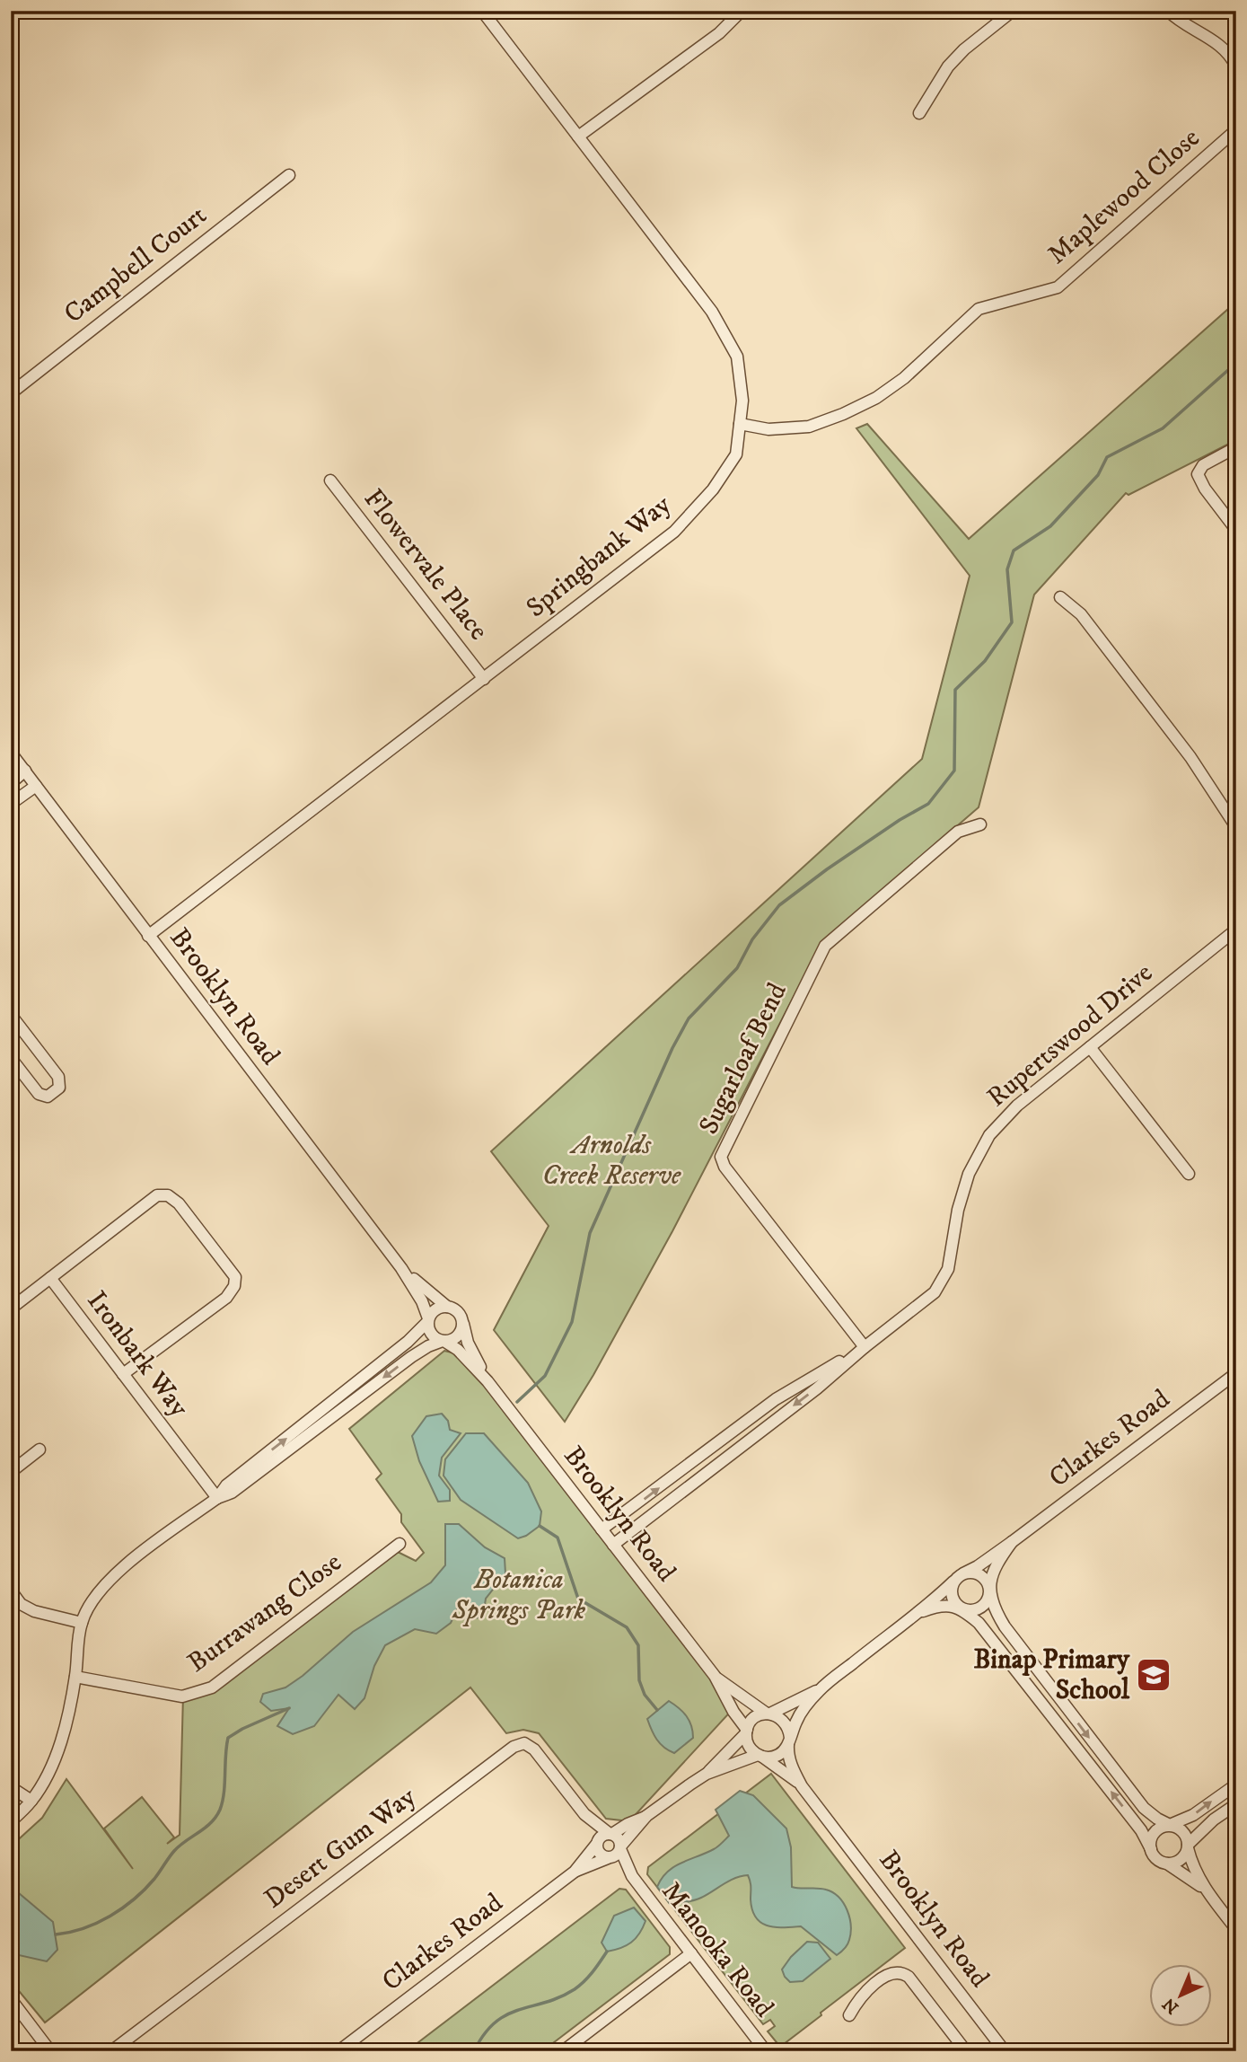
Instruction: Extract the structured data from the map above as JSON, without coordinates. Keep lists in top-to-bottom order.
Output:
{
  "streets": {
    "street": [
      "Maplewood Close",
      "Campbell Court",
      "Springbank Way",
      "Flowervale Place",
      "Brooklyn Road",
      "Rupertswood Drive",
      "Sugarloaf Bend",
      "Ironbark Way",
      "Clarkes Road",
      "Burrawang Close",
      "Desert Gum Way",
      "Manooka Road"
    ]
  },
  "crossings": [
    ["Maplewood Close", "Springbank Way"],
    ["Springbank Way", "Flowervale Place"],
    ["Springbank Way", "Brooklyn Road"],
    ["Brooklyn Road", "Rupertswood Drive"],
    ["Brooklyn Road", "Clarkes Road"],
    ["Rupertswood Drive", "Sugarloaf Bend"],
    ["Clarkes Road", "Desert Gum Way"],
    ["Clarkes Road", "Manooka Road"],
    ["Desert Gum Way", "Manooka Road"]
  ],
  "parks": ["Arnolds Creek Reserve", "Botanica Springs Park"],
  "places": {
    "school or university": ["Binap Primary School"]
  },
  "north": "bottom left"
}
